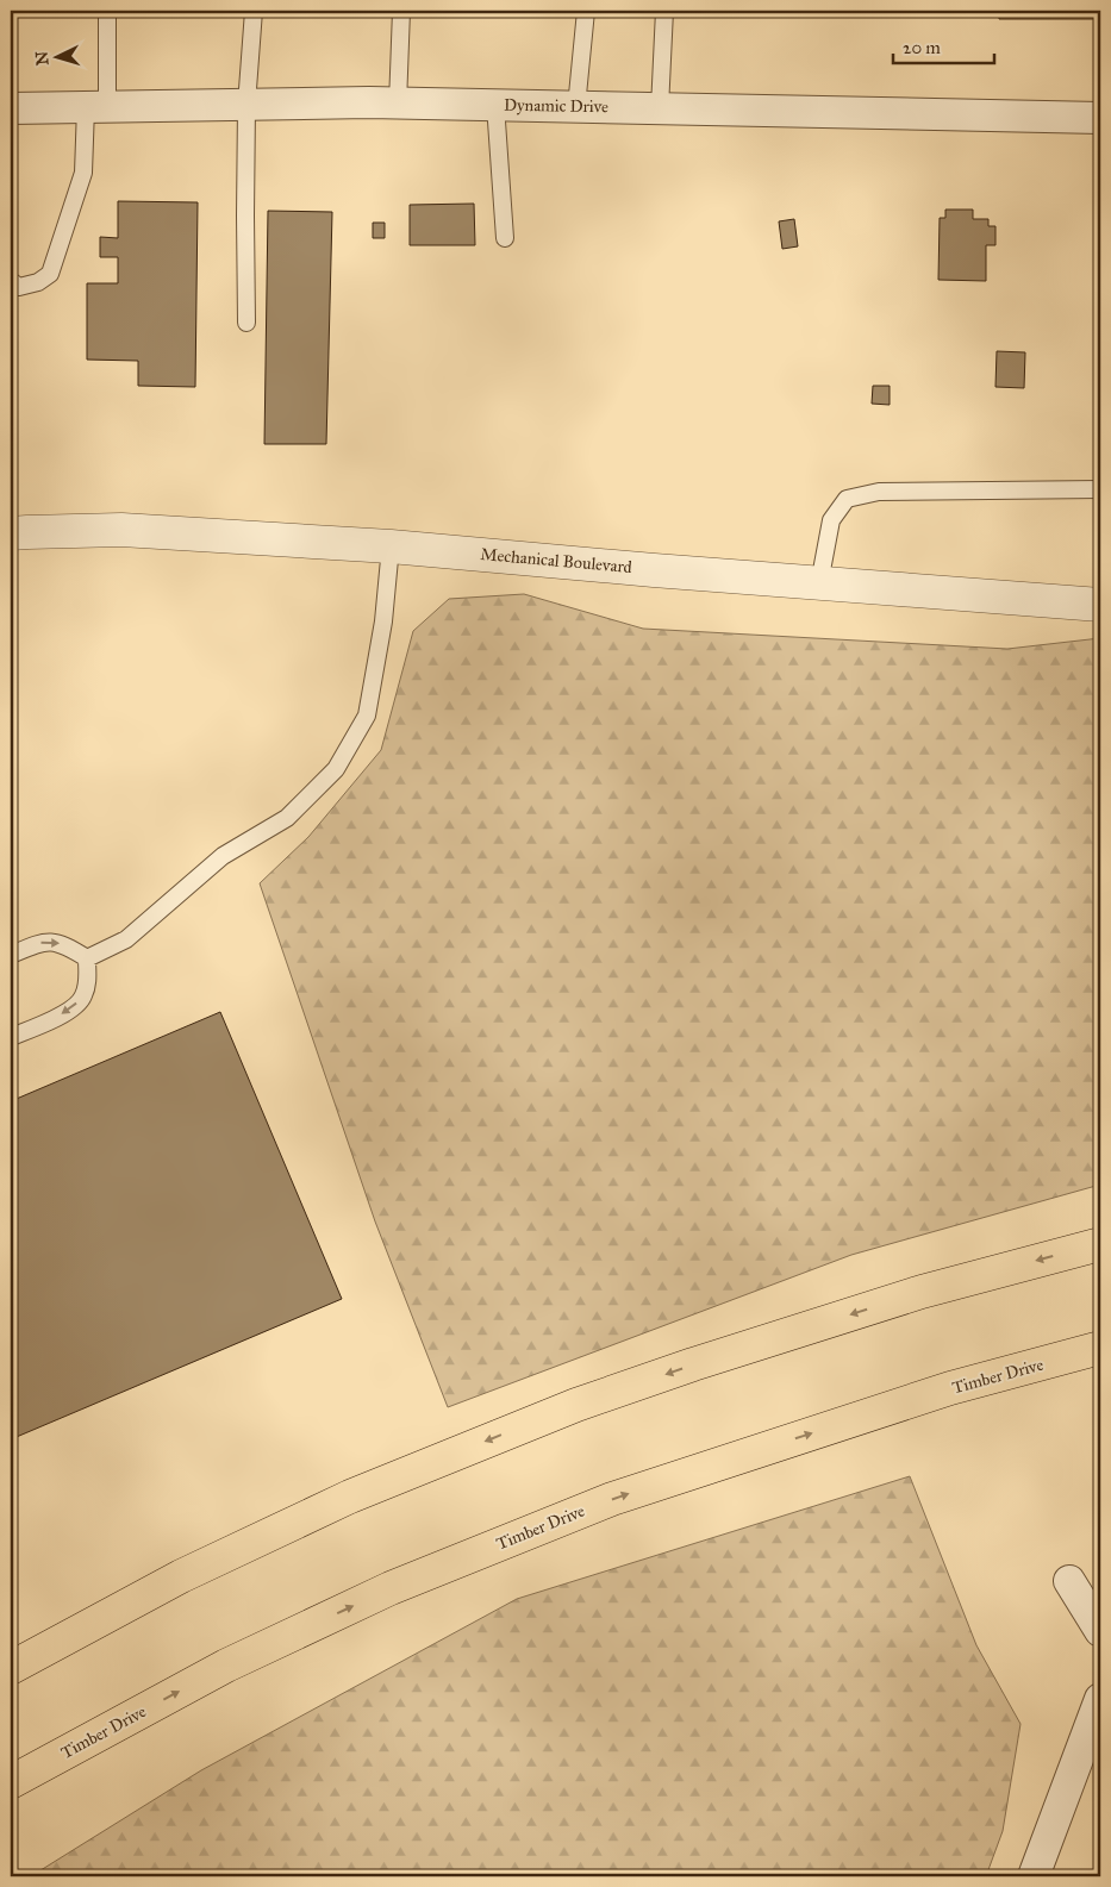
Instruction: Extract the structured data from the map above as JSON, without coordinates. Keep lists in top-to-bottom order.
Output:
{
  "streets": {
    "main road": ["Timber Drive"],
    "street": ["Dynamic Drive", "Mechanical Boulevard"]
  },
  "scale_bar": "20 m",
  "north": "left"
}
